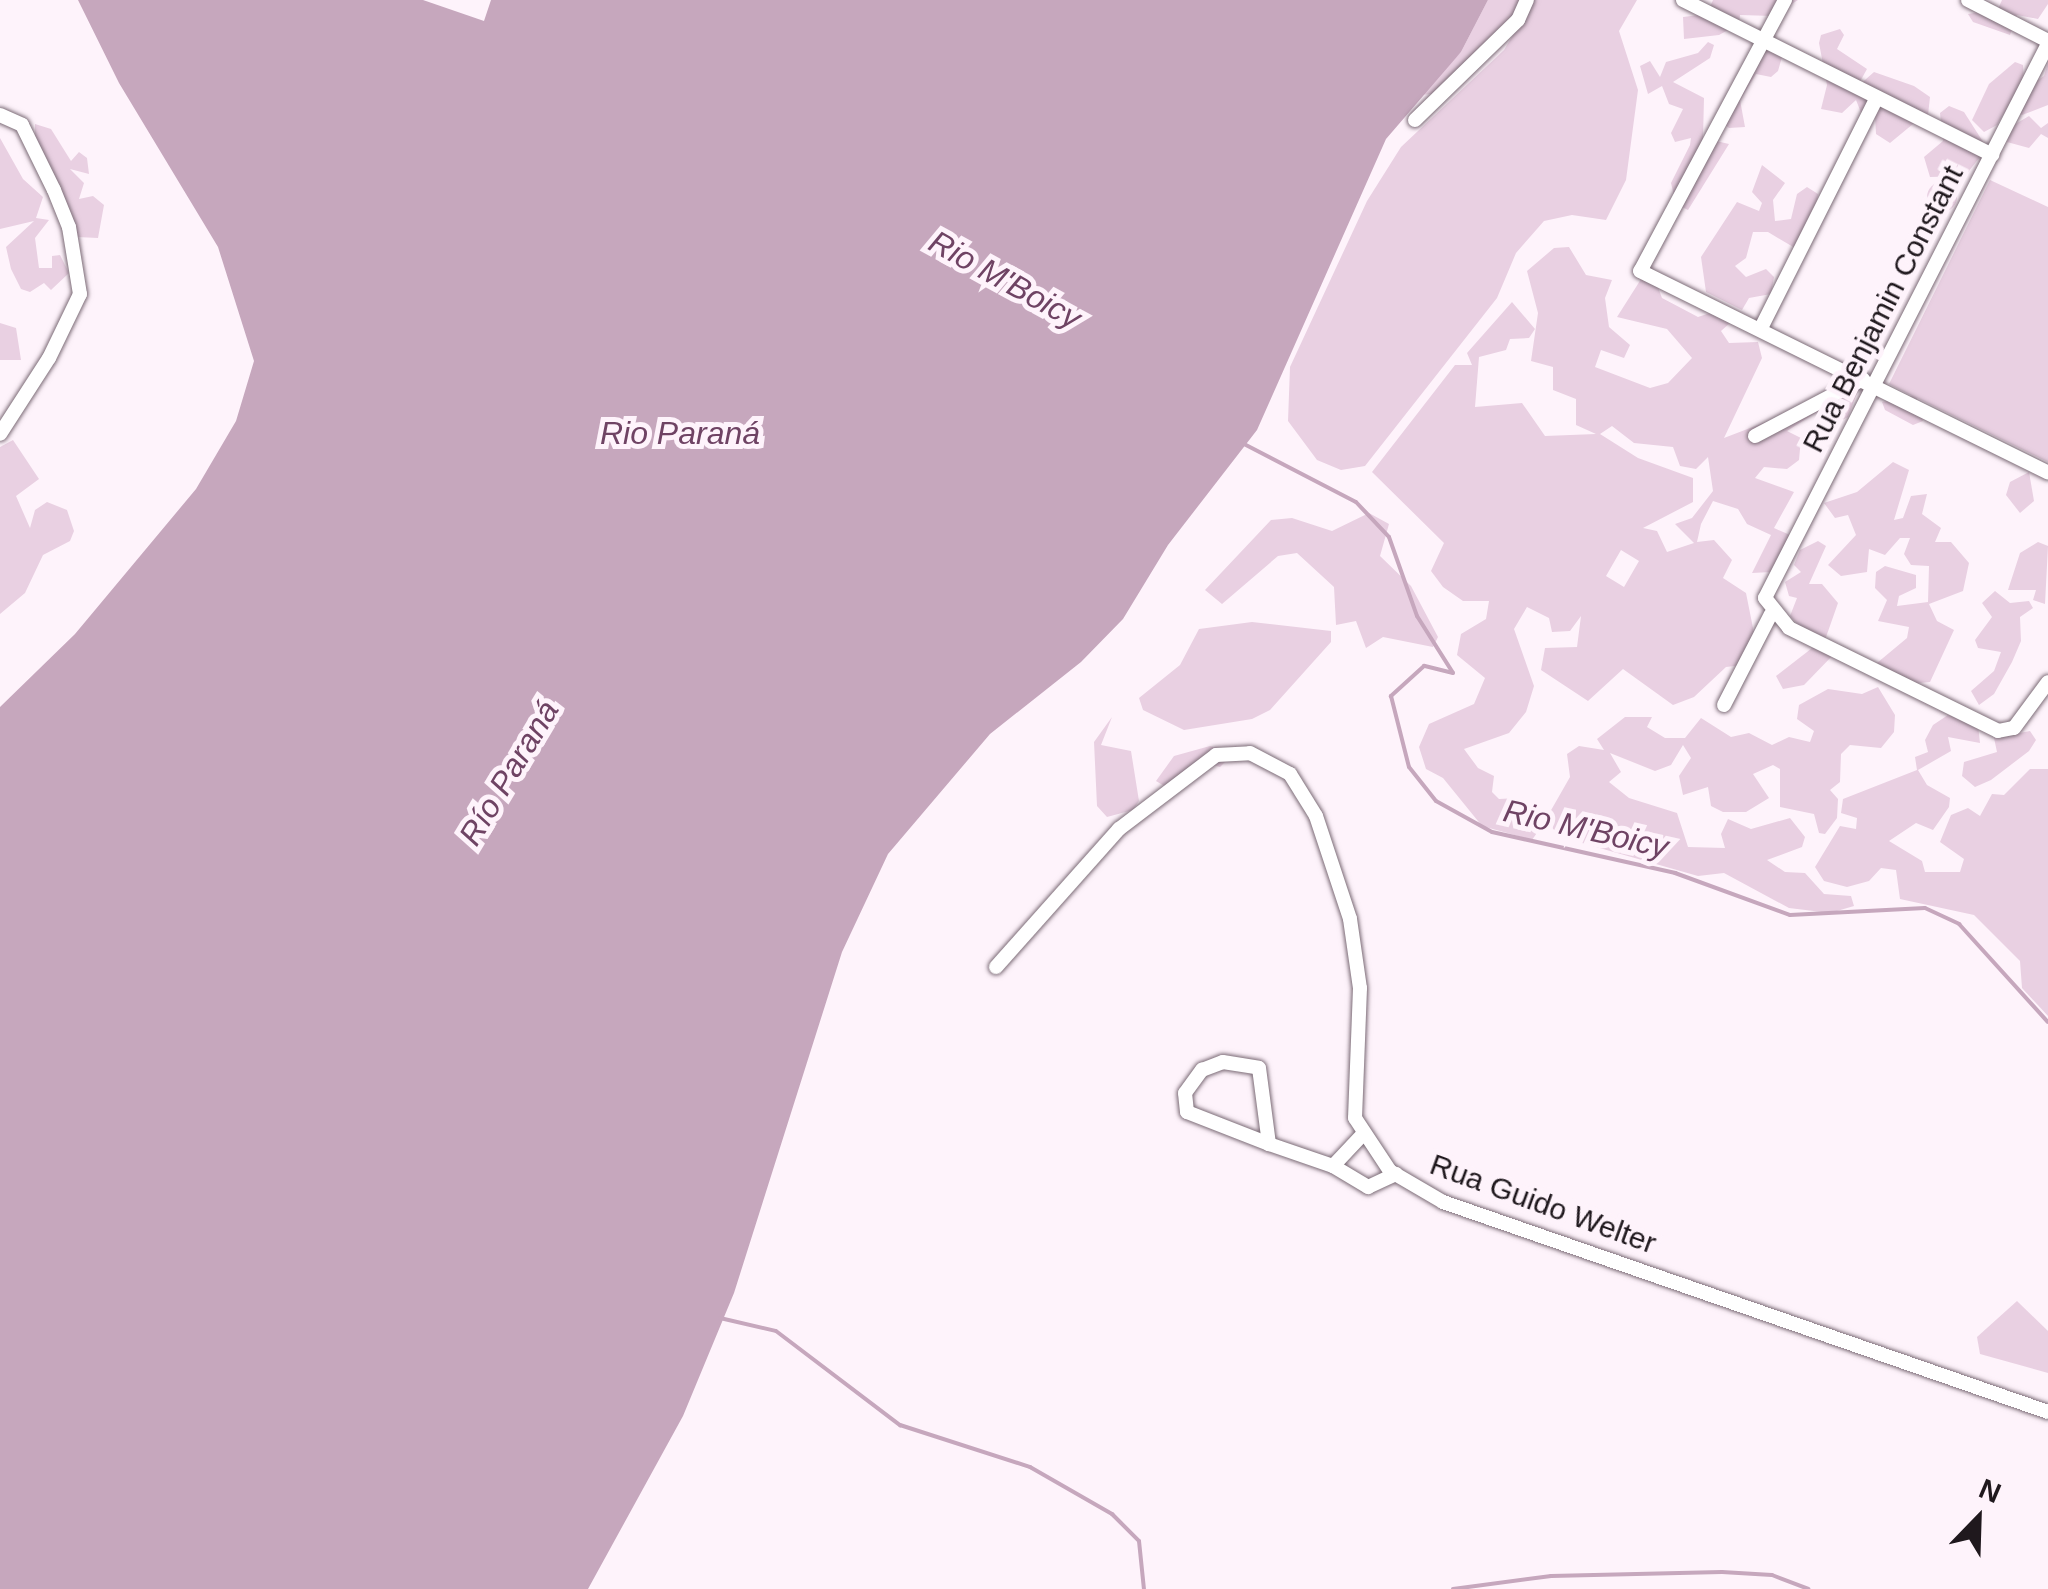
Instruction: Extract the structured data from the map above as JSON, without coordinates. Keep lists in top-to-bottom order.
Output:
{
  "streets": {
    "street": ["Rua Benjamin Constant", "Rua Guido Welter"]
  },
  "water": ["Rio M'Boicy", "Rio Paraná", "Río Paraná"],
  "north": "top right"
}
